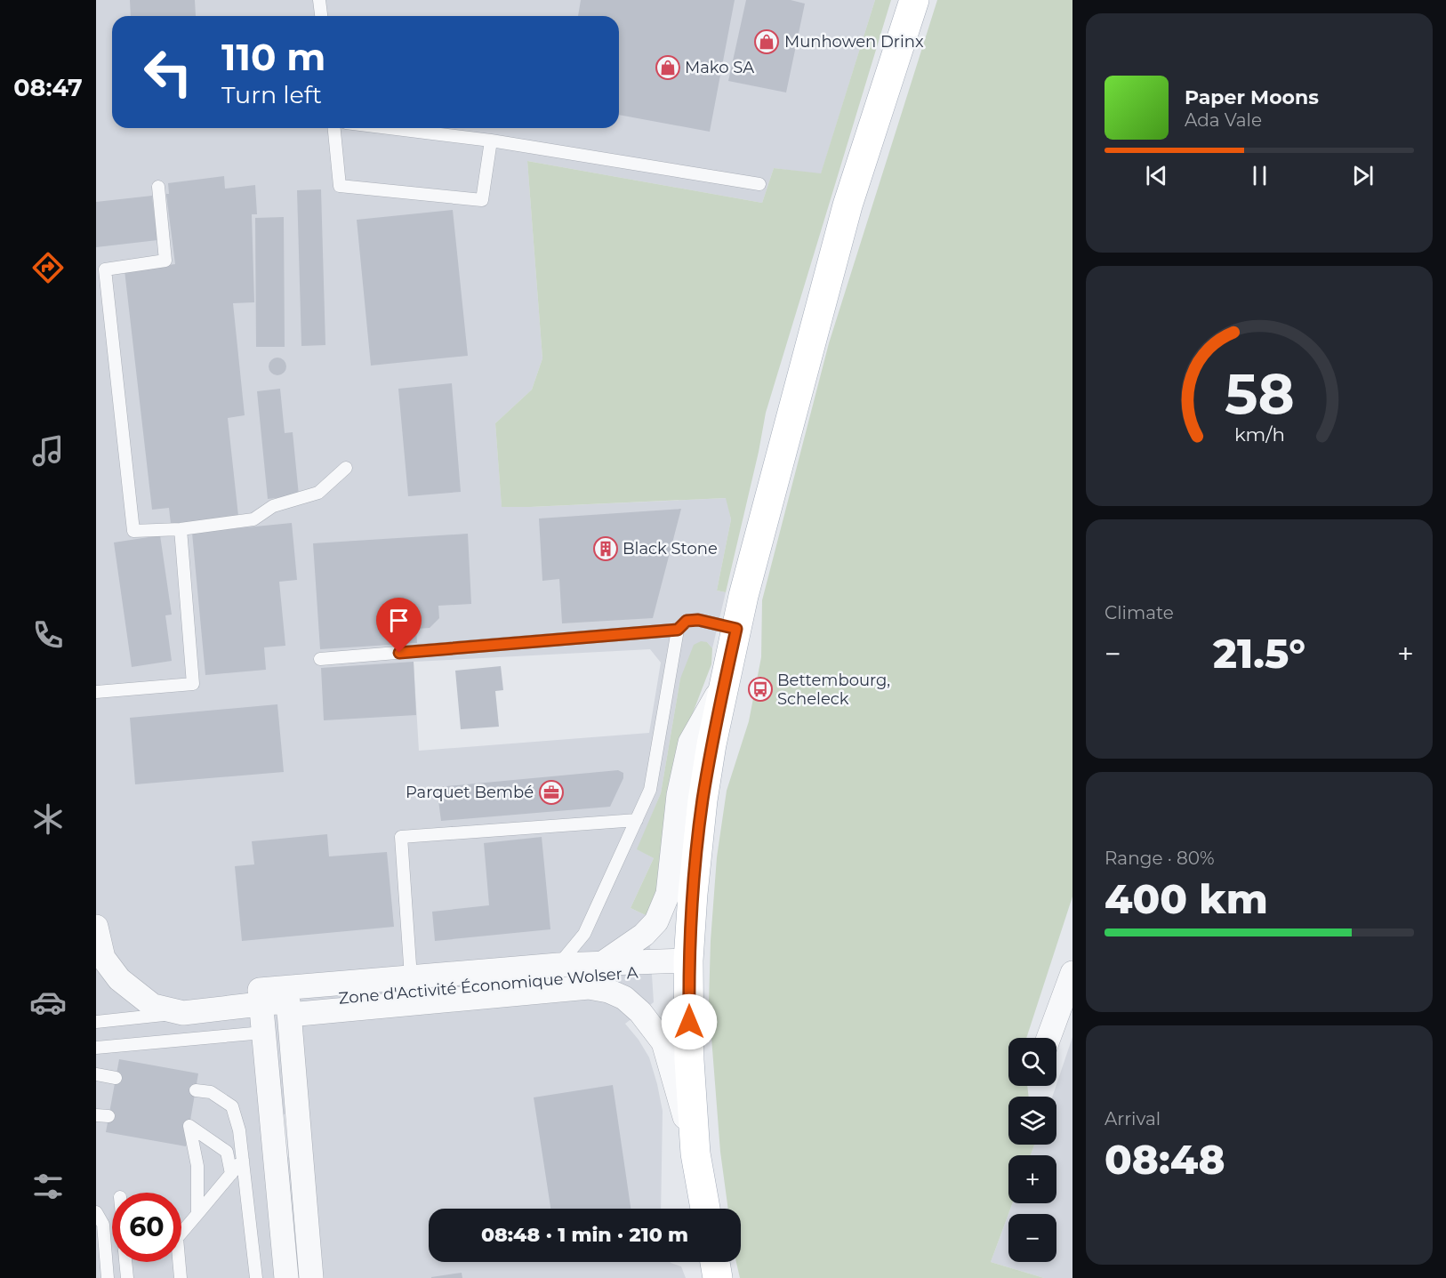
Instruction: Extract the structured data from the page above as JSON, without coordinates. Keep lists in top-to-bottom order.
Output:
{
  "streets": {
    "street": ["Zone d'Activité Économique Wolser A"]
  },
  "places": {
    "shop": ["Munhowen Drinx", "Mako SA"],
    "building": ["Black Stone"],
    "bus stop": ["Bettembourg, Scheleck"],
    "office": ["Parquet Bembé"]
  },
  "page": {
    "tabs": "08:47",
    "turn": ["110 m", "Turn left"],
    "song": ["Paper Moons", "Ada Vale"],
    "tile": [
      "Climate",
      ["Range · 80%", "400 km"],
      ["Arrival", "08:48"]
    ],
    "heat": ["−", "21.5°", "+"],
    "map_buttons": ["+", "−"],
    "limit": "60",
    "trip": "08:48 · 1 min · 210 m",
    "gauge": ["58", "km/h"]
  }
}
